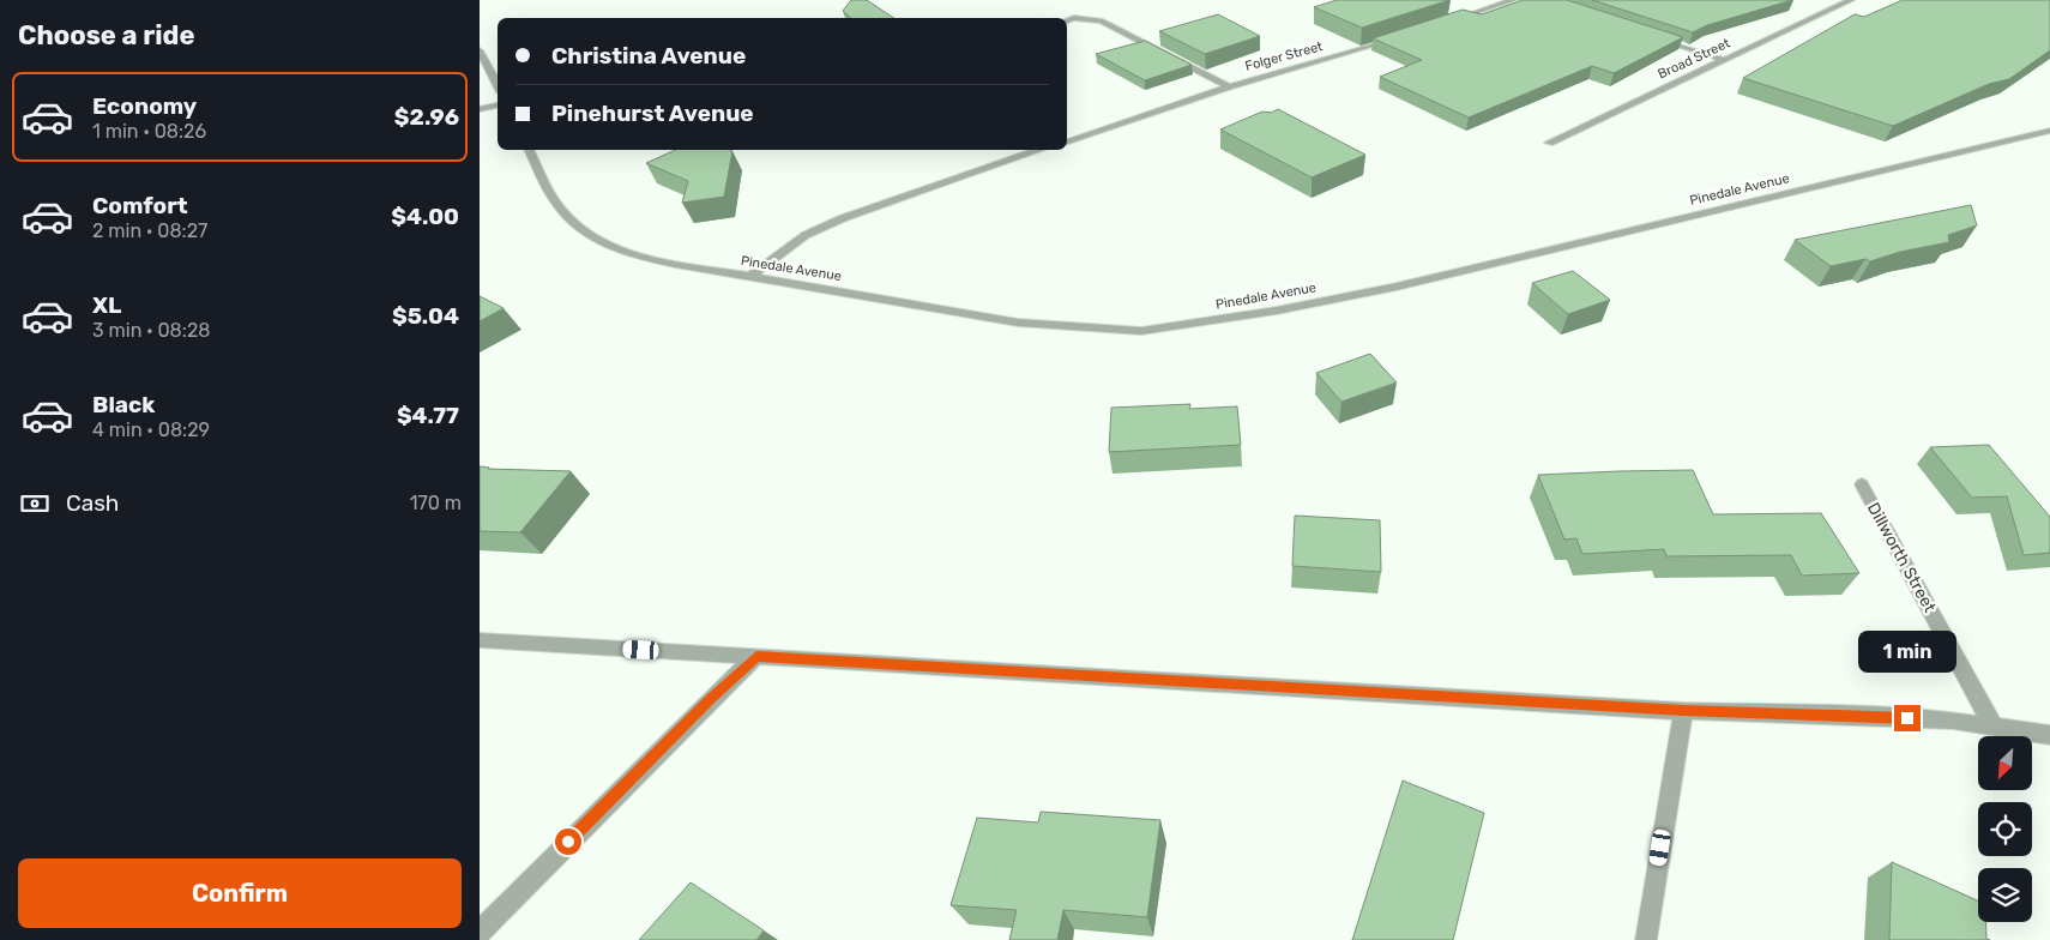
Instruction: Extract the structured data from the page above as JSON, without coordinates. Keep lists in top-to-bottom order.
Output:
{
  "streets": {
    "street": [
      "Folger Street",
      "Broad Street",
      "Pinedale Avenue",
      "Dillworth Street"
    ]
  },
  "north": "bottom left",
  "page": {
    "heading": "Choose a ride",
    "banner": ["Christina Avenue", "Pinehurst Avenue"],
    "list": [
      {
        "name": "Economy",
        "note": "1 min · 08:26",
        "value": "$2.96"
      },
      {
        "name": "Comfort",
        "note": "2 min · 08:27",
        "value": "$4.00"
      },
      {
        "name": "XL",
        "note": "3 min · 08:28",
        "value": "$5.04"
      },
      {
        "name": "Black",
        "note": "4 min · 08:29",
        "value": "$4.77"
      }
    ],
    "pay": ["Cash", "170 m"],
    "bubble": "1 min",
    "buttons": "Confirm"
  }
}
